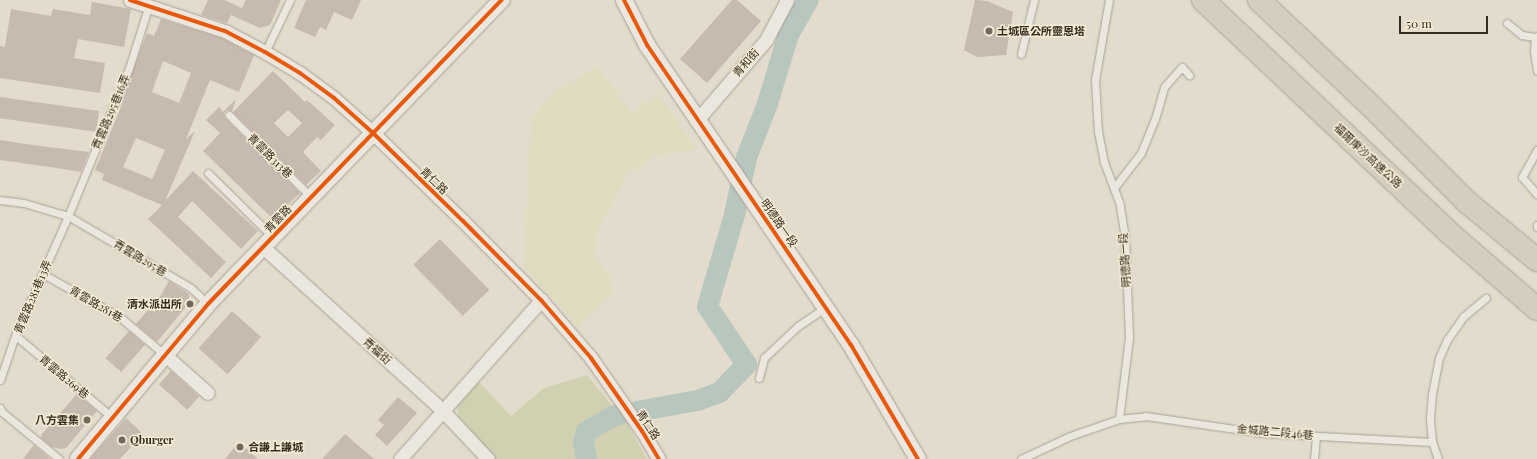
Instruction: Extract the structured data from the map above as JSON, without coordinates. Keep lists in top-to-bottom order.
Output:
{
  "streets": {
    "highway": ["福爾摩沙高速公路"],
    "street": [
      "青和街",
      "青仁路",
      "青雲路",
      "明德路一段",
      "青福街"
    ],
    "lane": [
      "青雲路295巷16弄",
      "青雲路313巷",
      "青雲路295巷",
      "青雲路281巷13弄",
      "青雲路281巷",
      "青雲路269巷",
      "金城路二段46巷"
    ]
  },
  "crossings": [
    ["青和街", "明德路一段"],
    ["青雲路295巷16弄", "青仁路"],
    ["青雲路295巷16弄", "青雲路295巷"],
    ["青雲路295巷16弄", "青雲路281巷13弄"],
    ["青雲路313巷", "青雲路"],
    ["青仁路", "青雲路"],
    ["青雲路", "青雲路295巷"],
    ["青雲路", "青雲路281巷"],
    ["青雲路", "青福街"],
    ["青雲路", "青雲路269巷"],
    ["明德路一段", "金城路二段46巷"],
    ["青雲路295巷", "青雲路281巷13弄"],
    ["青雲路281巷13弄", "青雲路281巷"],
    ["青雲路281巷13弄", "青雲路269巷"]
  ],
  "places": [
    "土城區公所靈恩塔",
    "清水派出所",
    "八方雲集",
    "Qburger",
    "合謙上謙城"
  ],
  "scale_bar": "50 m"
}
